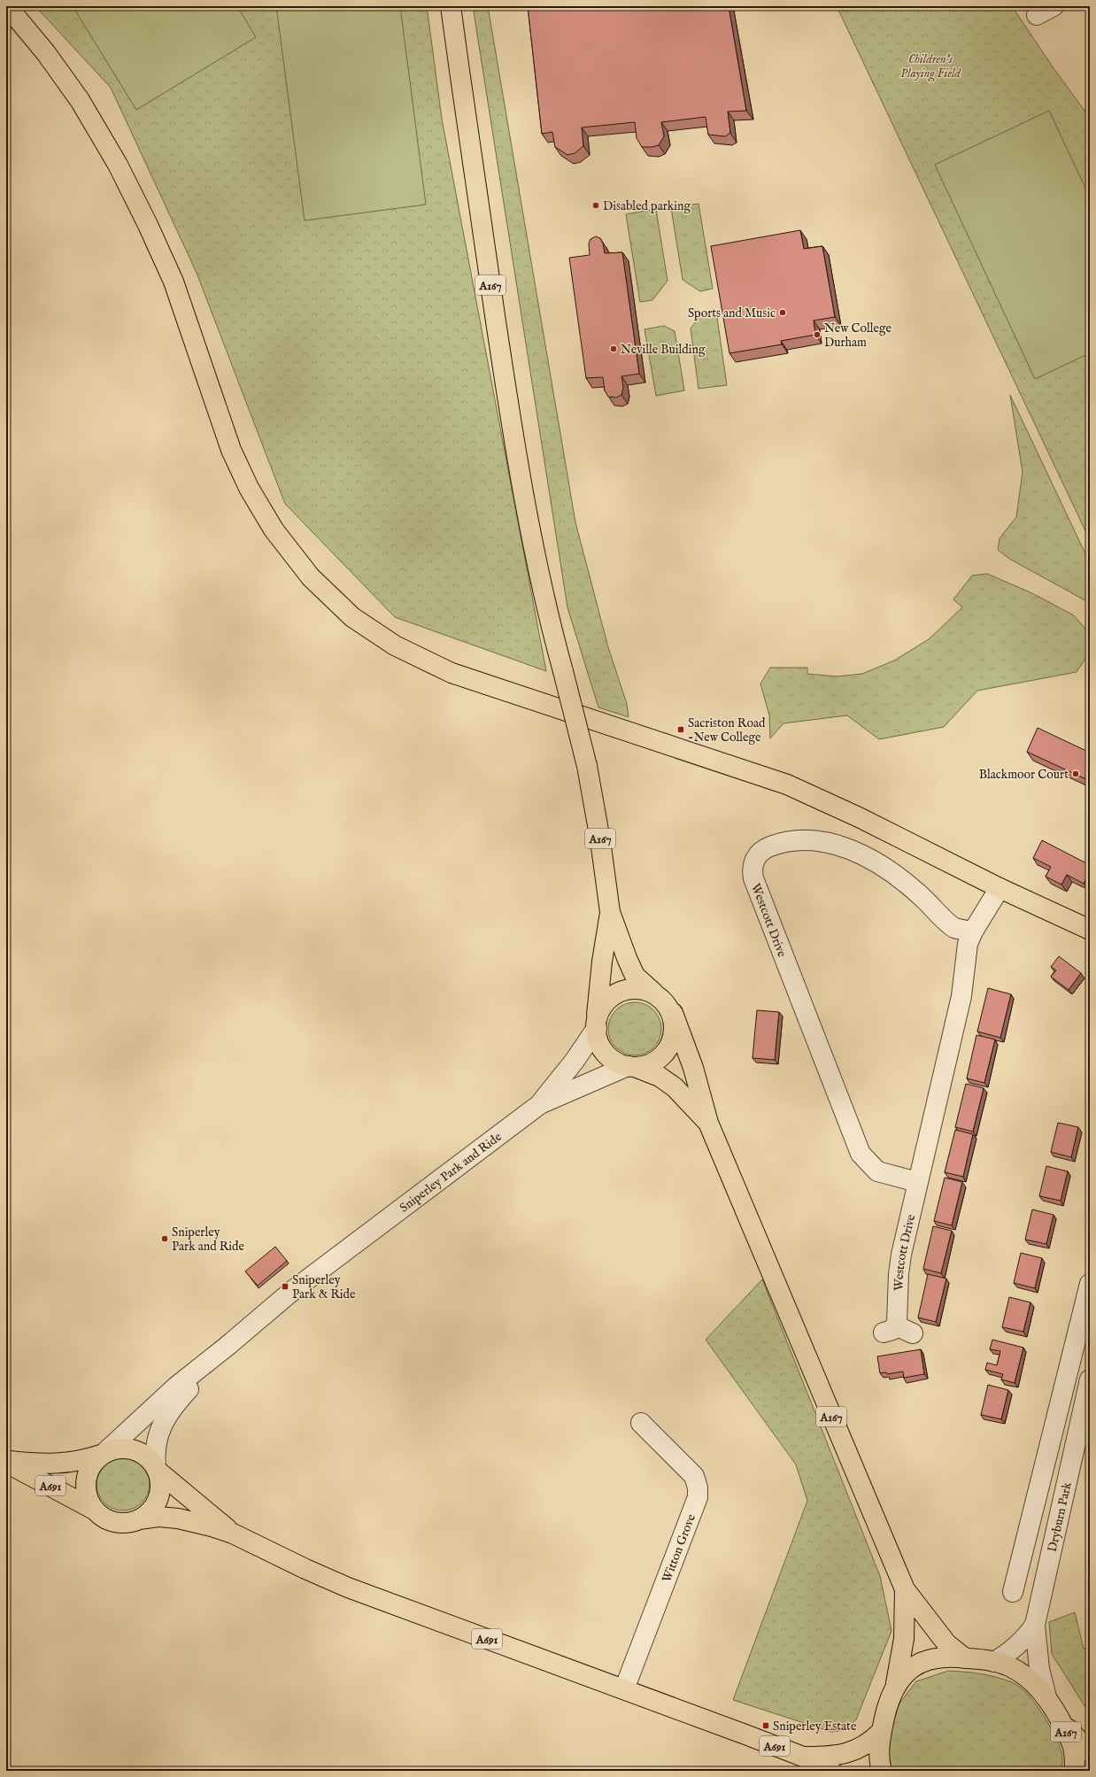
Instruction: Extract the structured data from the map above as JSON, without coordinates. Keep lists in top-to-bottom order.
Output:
{
  "streets": {
    "main road": ["A167", "A691"],
    "street": [
      "Westcott Drive",
      "Sniperley Park and Ride",
      "Dryburn Park",
      "Witton Grove"
    ]
  },
  "crossings": [
    ["A167", "A691"],
    ["A167", "Dryburn Park"],
    ["A691", "Witton Grove"]
  ],
  "parks": ["Children's Playing Field"],
  "places": {
    "other": [
      "Disabled parking",
      "Sports and Music",
      "New College Durham",
      "Neville Building",
      "Blackmoor Court",
      "Sniperley Park and Ride"
    ],
    "transit": ["Sacriston Road -New College", "Sniperley Park & Ride", "Sniperley Estate"]
  }
}
